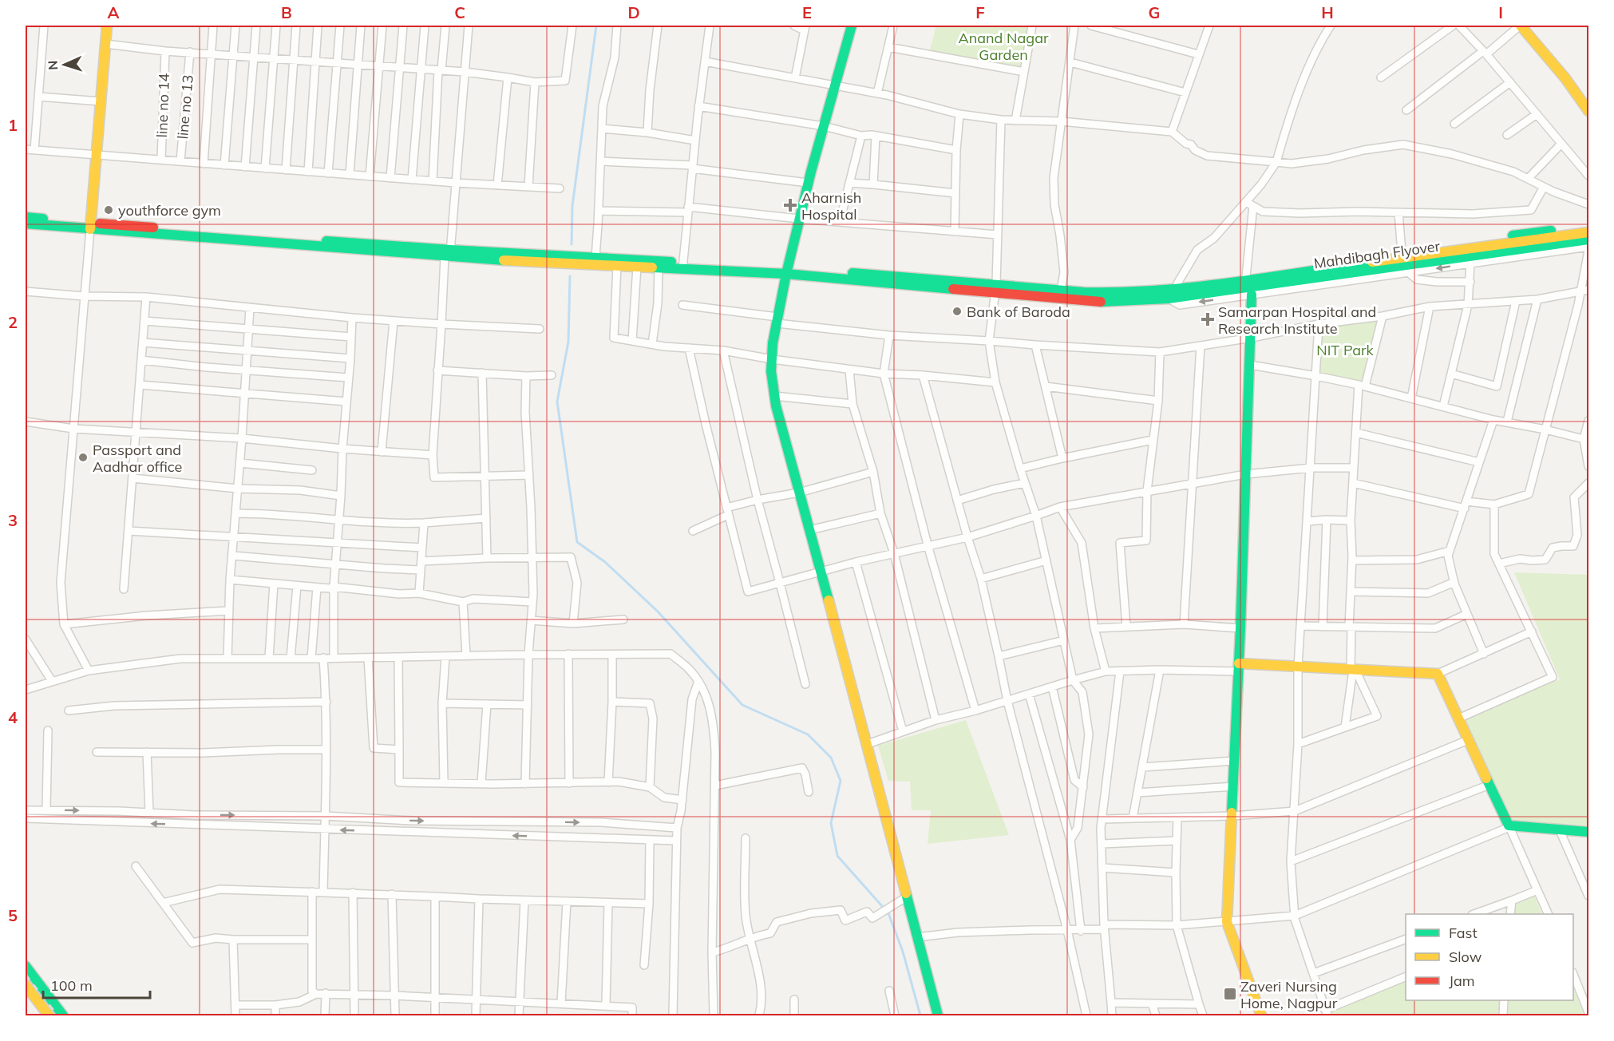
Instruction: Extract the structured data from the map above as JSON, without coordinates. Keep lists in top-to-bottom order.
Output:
{
  "streets": {
    "street": ["line no 14", "line no 13", "Mahdibagh Flyover"]
  },
  "parks": ["Anand Nagar Garden", "NIT Park"],
  "places": {
    "health": ["Aharnish Hospital", "Samarpan Hospital and Research Institute"],
    "other": ["youthforce gym", "Bank of Baroda", "Passport and Aadhar office"],
    "transit": ["Zaveri Nursing Home, Nagpur"]
  },
  "legend": ["Fast", "Slow", "Jam"],
  "scale_bar": "100 m",
  "north": "left",
  "grid": {
    "columns": [
      "A",
      "B",
      "C",
      "D",
      "E",
      "F",
      "G",
      "H",
      "I"
    ],
    "rows": [
      "1",
      "2",
      "3",
      "4",
      "5"
    ]
  }
}
